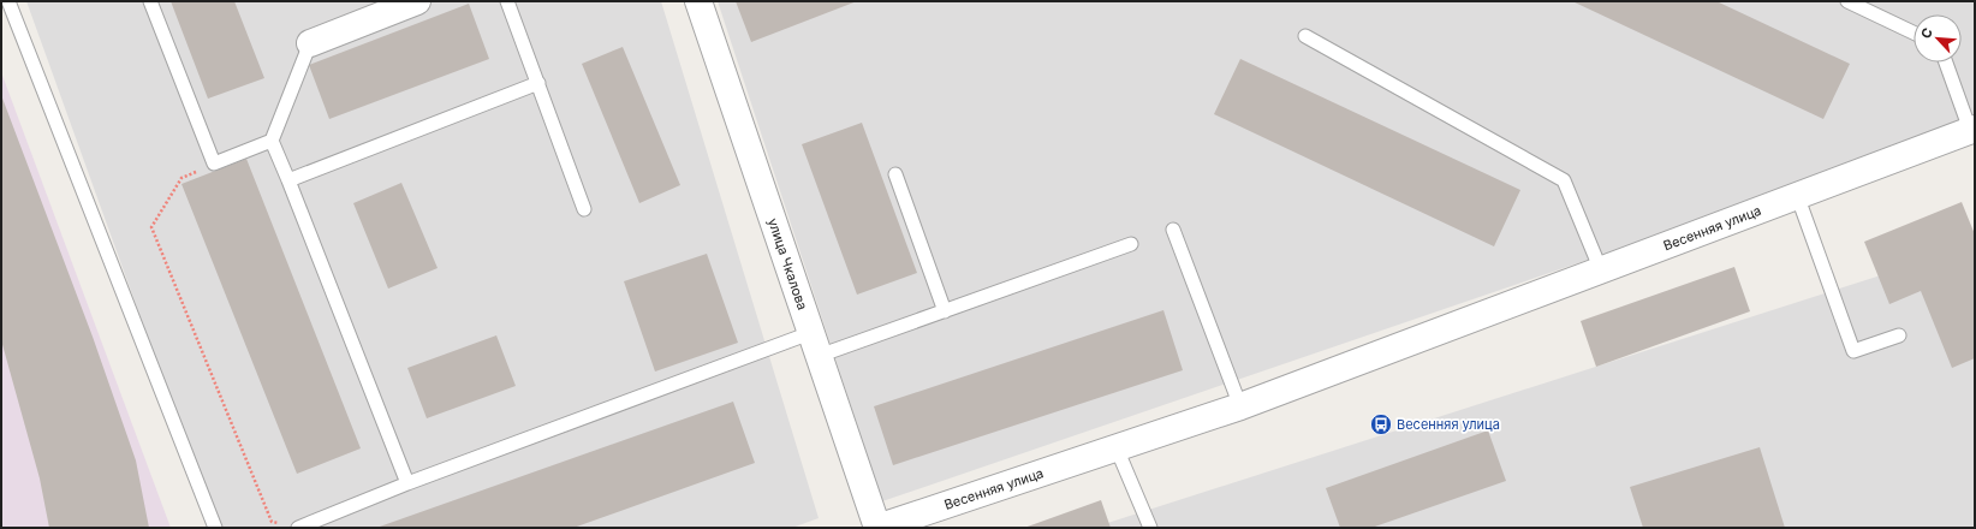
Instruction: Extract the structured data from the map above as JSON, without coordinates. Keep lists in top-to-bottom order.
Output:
{
  "streets": {
    "street": ["Весенняя улица", "улица Чкалова"]
  },
  "crossings": [
    ["Весенняя улица", "улица Чкалова"]
  ],
  "places": {
    "bus stop": ["Весенняя улица"]
  },
  "north": "top left"
}
